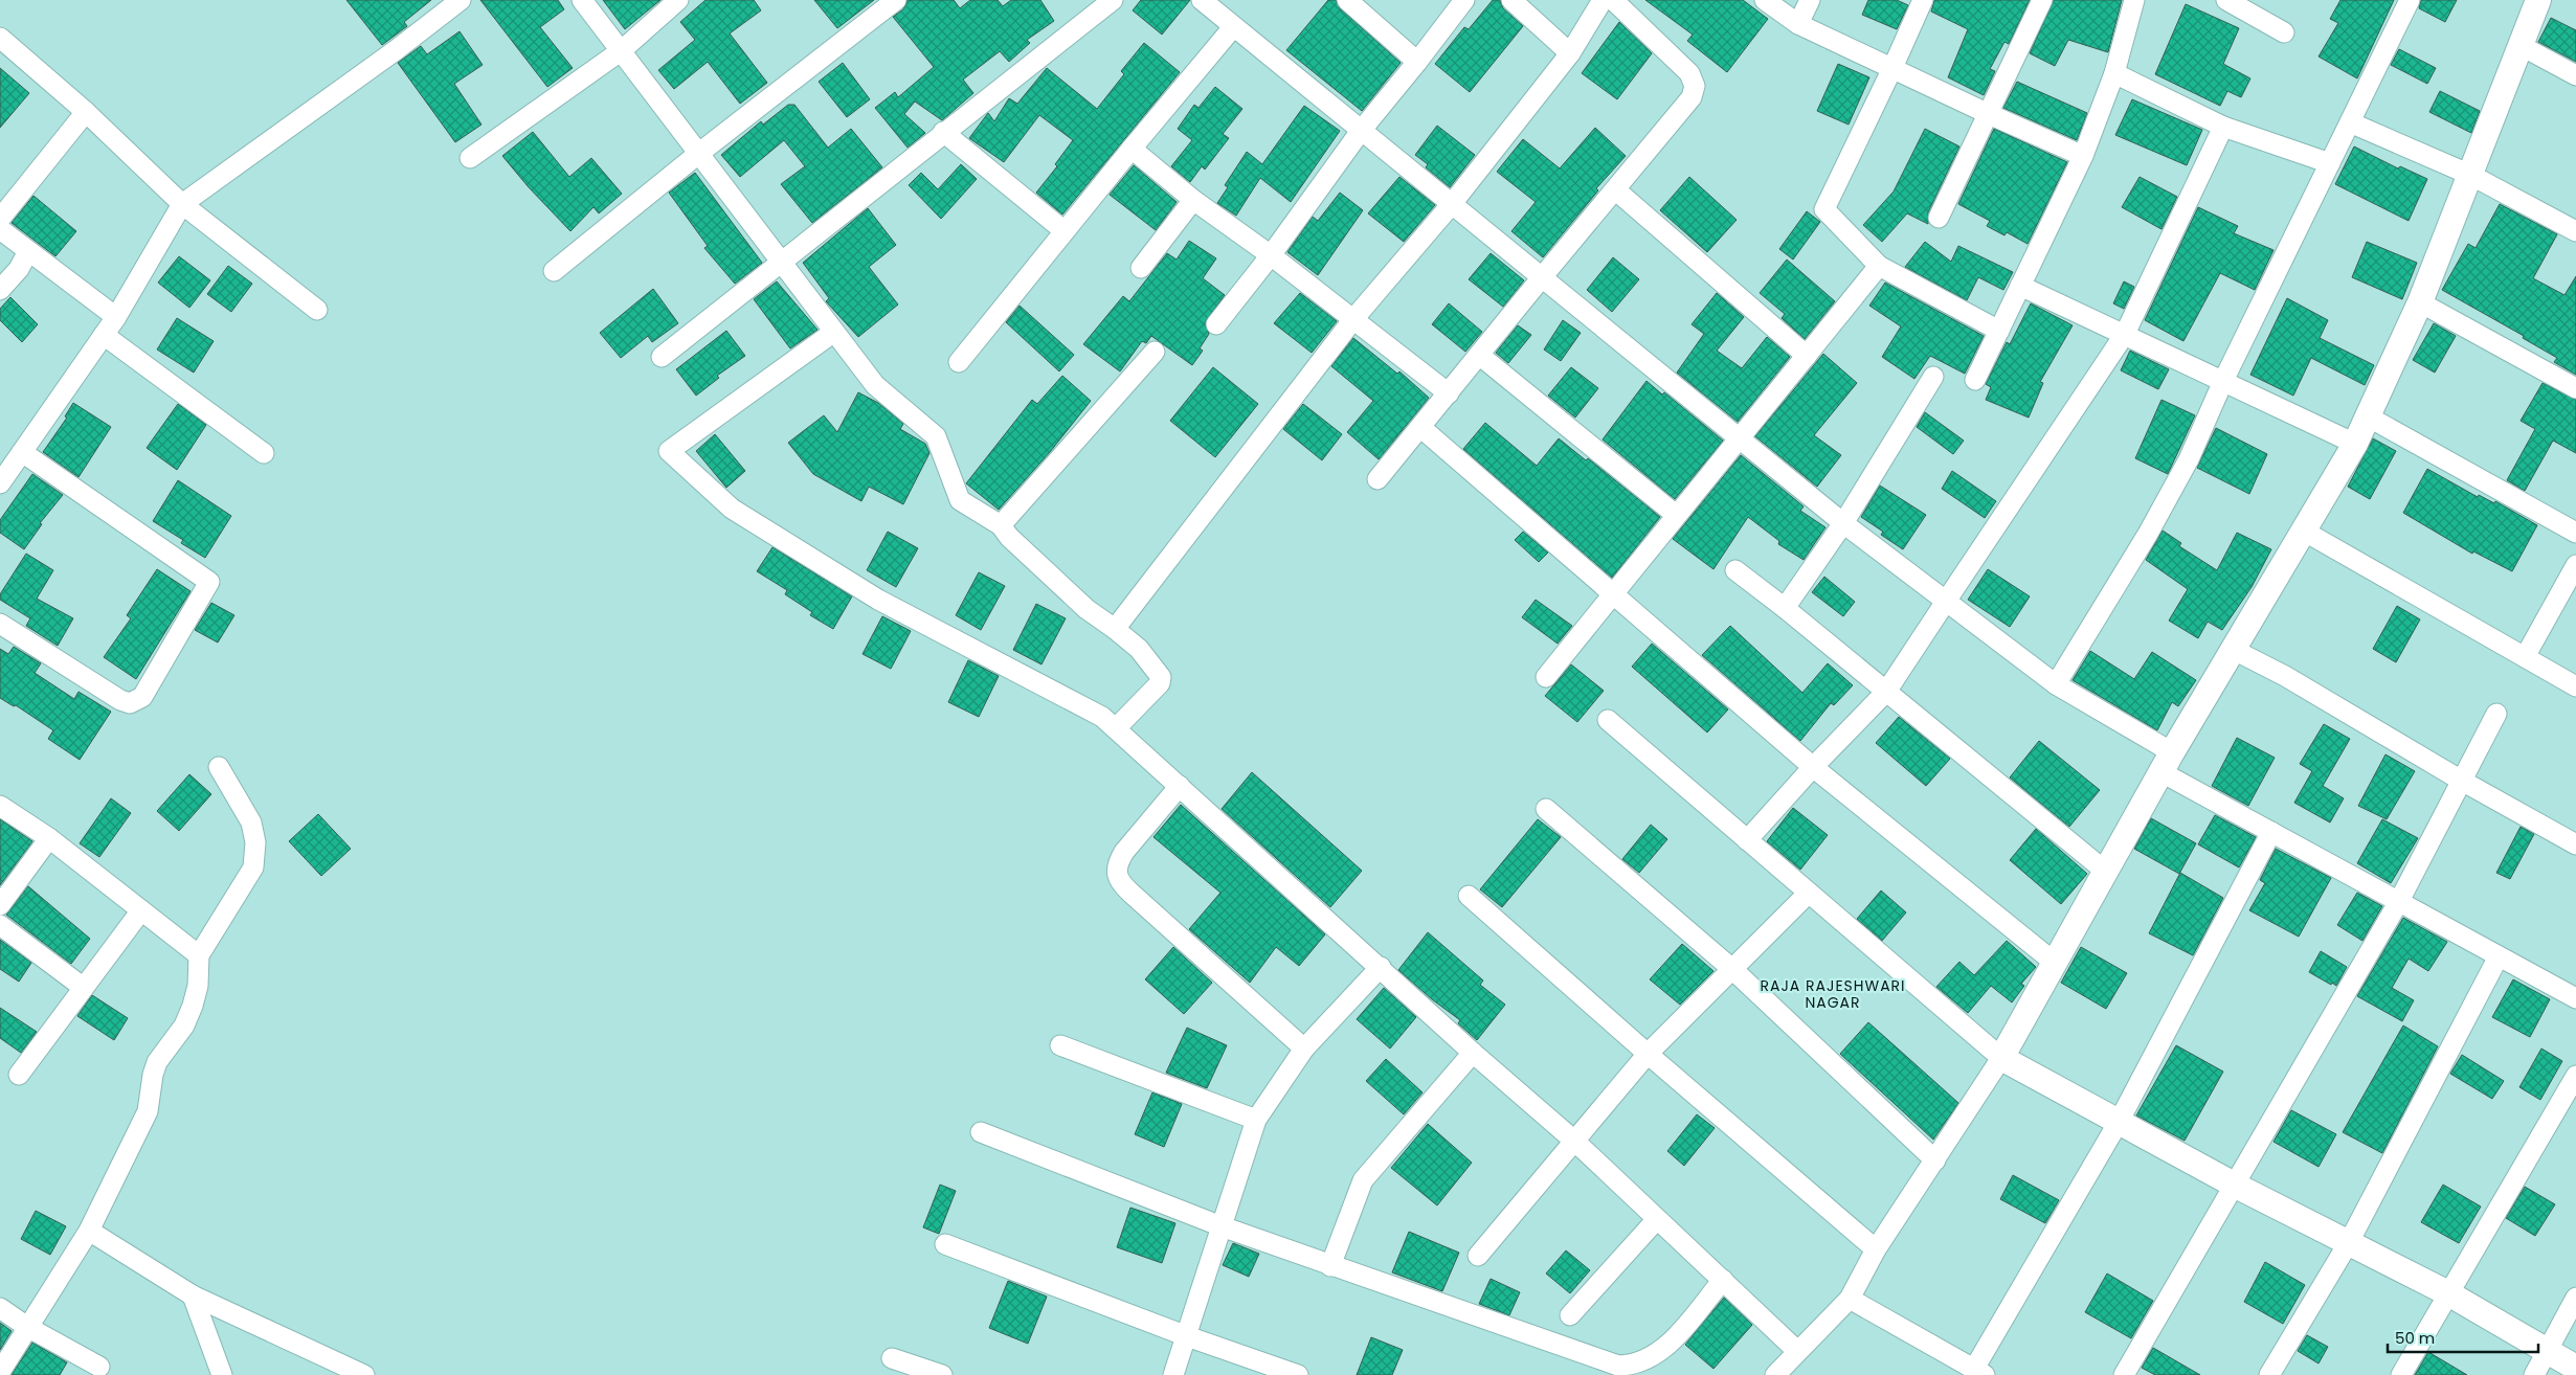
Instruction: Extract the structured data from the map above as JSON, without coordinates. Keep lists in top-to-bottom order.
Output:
{
  "districts": ["RAJA RAJESHWARI NAGAR"],
  "scale_bar": "50 m"
}
